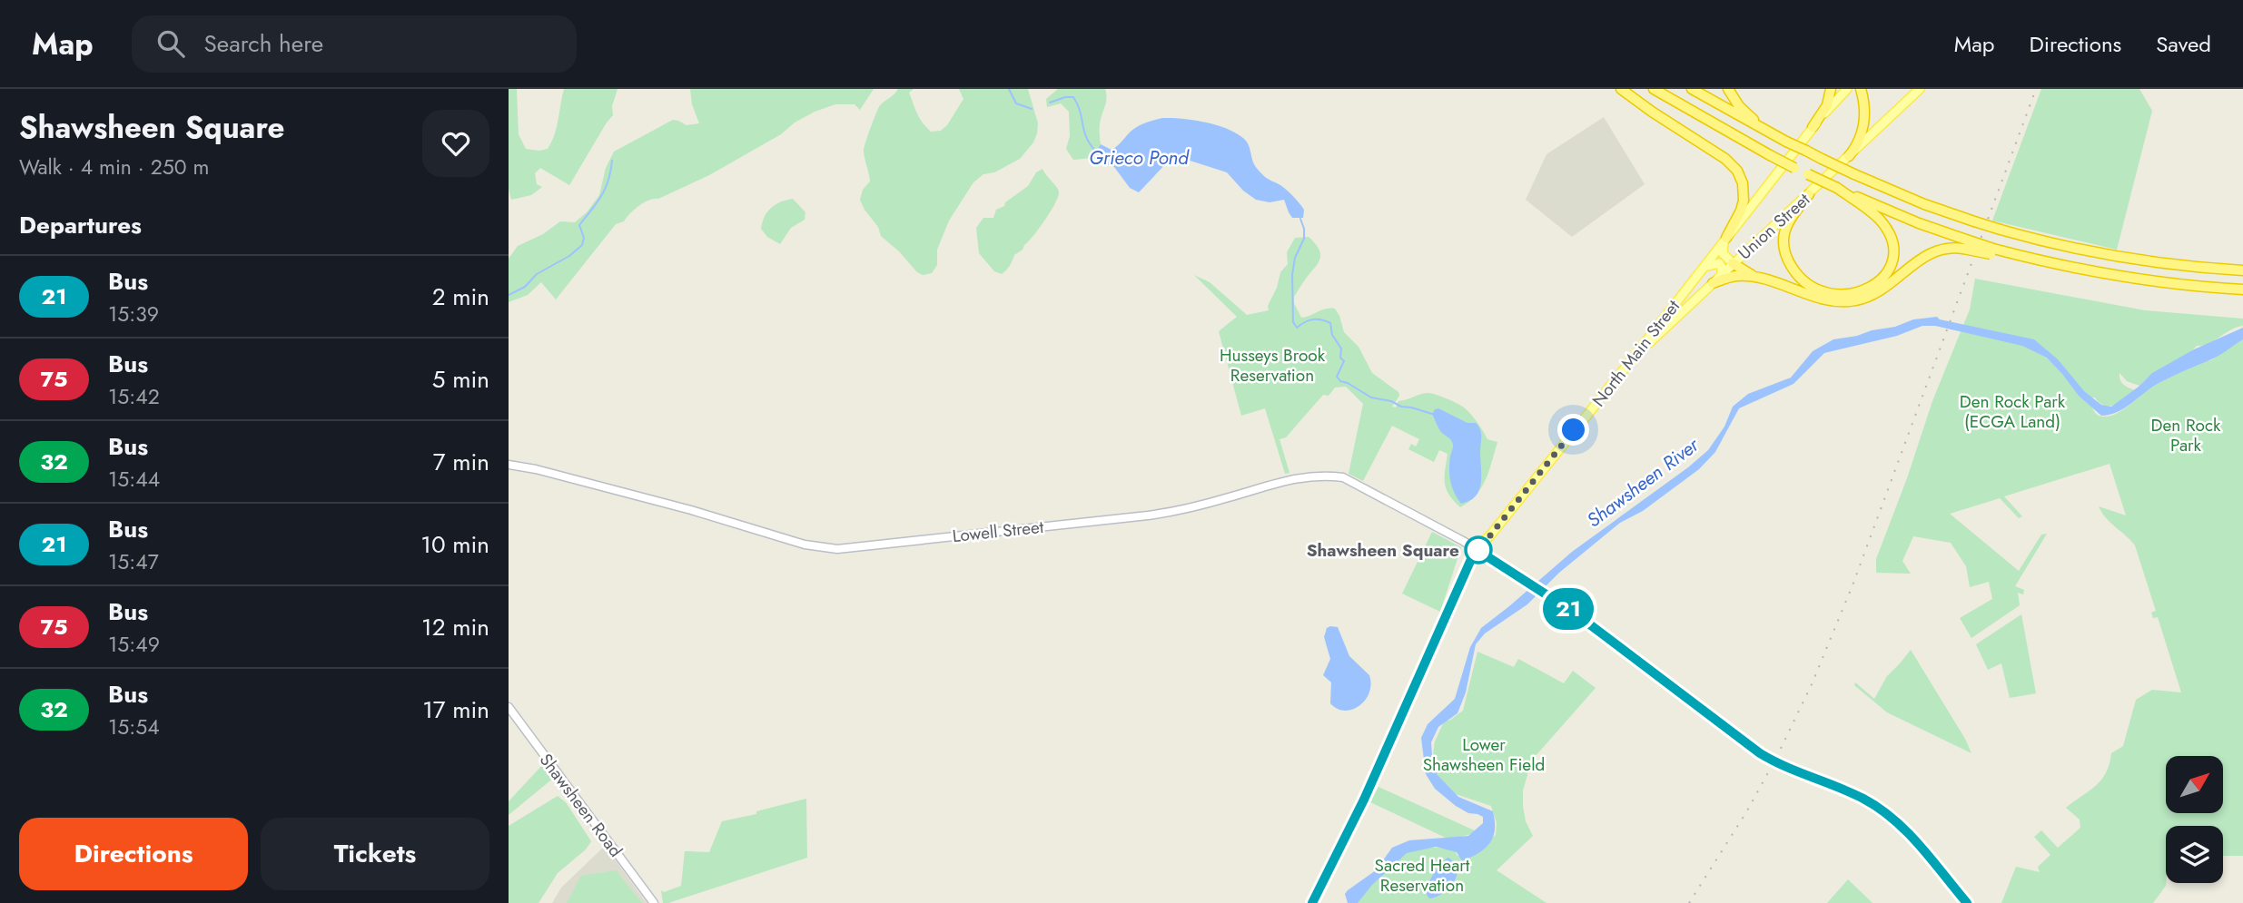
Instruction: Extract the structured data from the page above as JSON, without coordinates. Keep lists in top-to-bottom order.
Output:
{
  "streets": {
    "main road": [
      "Union Street",
      "North Main Street",
      "Lowell Street",
      "Shawsheen Road"
    ]
  },
  "crossings": [
    ["Union Street", "North Main Street"],
    ["North Main Street", "Lowell Street"]
  ],
  "water": ["Grieco Pond", "Shawsheen River"],
  "parks": [
    "Husseys Brook Reservation",
    "Den Rock Park (ECGA Land)",
    "Den Rock Park",
    "Lower Shawsheen Field",
    "Sacred Heart Reservation"
  ],
  "places": ["Shawsheen Square"],
  "lines": ["bus line 21"],
  "north": "top right",
  "page": {
    "header": "Map",
    "search": "Search here",
    "nav": ["Map", "Directions", "Saved"],
    "heading": [
      ["Shawsheen Square", "Walk · 4 min · 250 m"],
      "Departures"
    ],
    "on_map": "21",
    "list": [
      {
        "mark": "21",
        "name": "Bus",
        "note": "15:39",
        "value": "2 min"
      },
      {
        "mark": "75",
        "name": "Bus",
        "note": "15:42",
        "value": "5 min"
      },
      {
        "mark": "32",
        "name": "Bus",
        "note": "15:44",
        "value": "7 min"
      },
      {
        "mark": "21",
        "name": "Bus",
        "note": "15:47",
        "value": "10 min"
      },
      {
        "mark": "75",
        "name": "Bus",
        "note": "15:49",
        "value": "12 min"
      },
      {
        "mark": "32",
        "name": "Bus",
        "note": "15:54",
        "value": "17 min"
      }
    ],
    "buttons": ["Directions", "Tickets"]
  }
}
